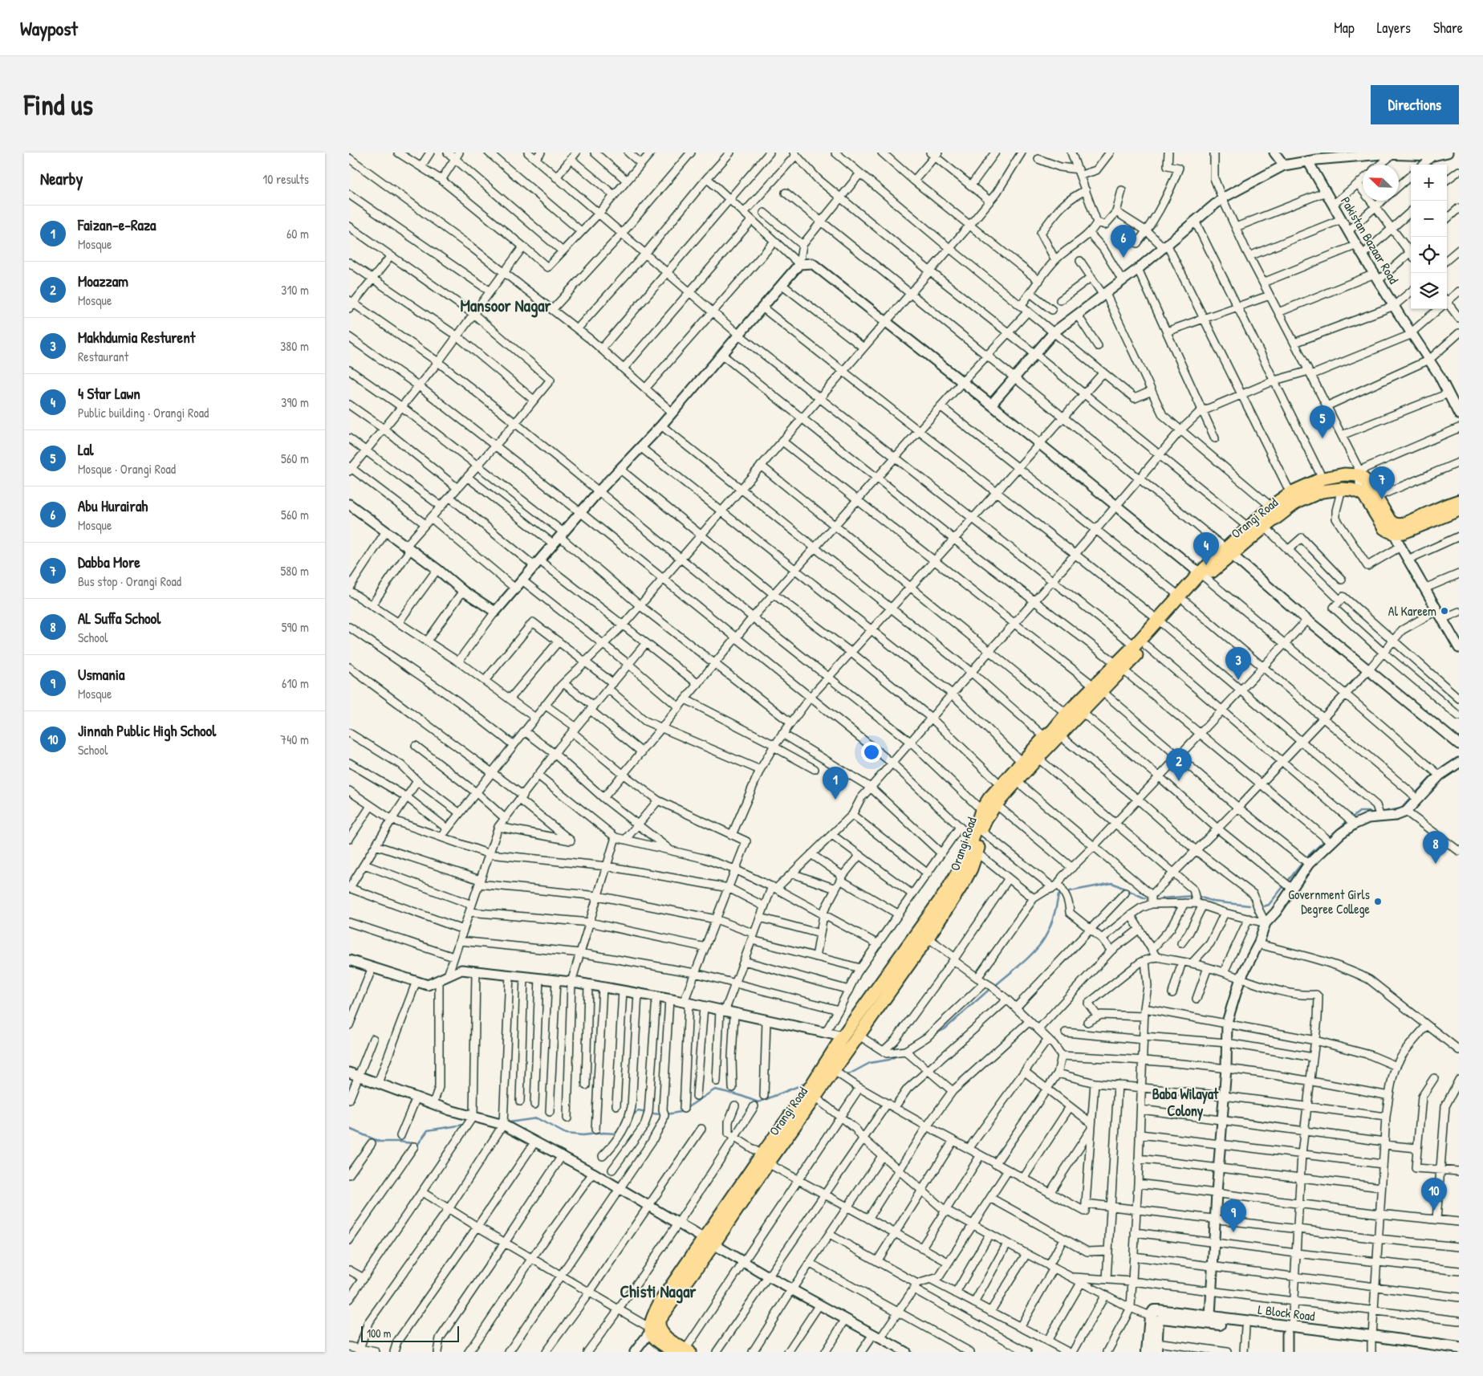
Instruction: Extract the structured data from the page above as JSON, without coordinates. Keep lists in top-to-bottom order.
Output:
{
  "streets": {
    "main road": ["Orangi Road", "L Block Road"],
    "street": ["Pakistan Bazaar Road"]
  },
  "districts": ["Mansoor Nagar", "Baba Wilayat Colony", "Chisti Nagar"],
  "places": ["Al Kareem", "Government Girls Degree College"],
  "scale_bar": "100 m",
  "north": "top left",
  "page": {
    "header": "Waypost",
    "nav": ["Map", "Layers", "Share"],
    "buttons": "Directions",
    "title": "Find us",
    "heading": ["Nearby", "10 results"],
    "map_buttons": ["+", "−"],
    "list": [
      {
        "mark": "1",
        "name": "Faizan-e-Raza",
        "note": "Mosque",
        "value": "60 m"
      },
      {
        "mark": "2",
        "name": "Moazzam",
        "note": "Mosque",
        "value": "310 m"
      },
      {
        "mark": "3",
        "name": "Makhdumia Resturent",
        "note": "Restaurant",
        "value": "380 m"
      },
      {
        "mark": "4",
        "name": "4 Star Lawn",
        "note": "Public building · Orangi Road",
        "value": "390 m"
      },
      {
        "mark": "5",
        "name": "Lal",
        "note": "Mosque · Orangi Road",
        "value": "560 m"
      },
      {
        "mark": "6",
        "name": "Abu Hurairah",
        "note": "Mosque",
        "value": "560 m"
      },
      {
        "mark": "7",
        "name": "Dabba More",
        "note": "Bus stop · Orangi Road",
        "value": "580 m"
      },
      {
        "mark": "8",
        "name": "AL Suffa School",
        "note": "School",
        "value": "590 m"
      },
      {
        "mark": "9",
        "name": "Usmania",
        "note": "Mosque",
        "value": "610 m"
      },
      {
        "mark": "10",
        "name": "Jinnah Public High School",
        "note": "School",
        "value": "740 m"
      }
    ],
    "pins": [
      "6",
      "5",
      "7",
      "4",
      "3",
      "2",
      "1",
      "8",
      "10",
      "9"
    ],
    "scale": "100 m"
  }
}
